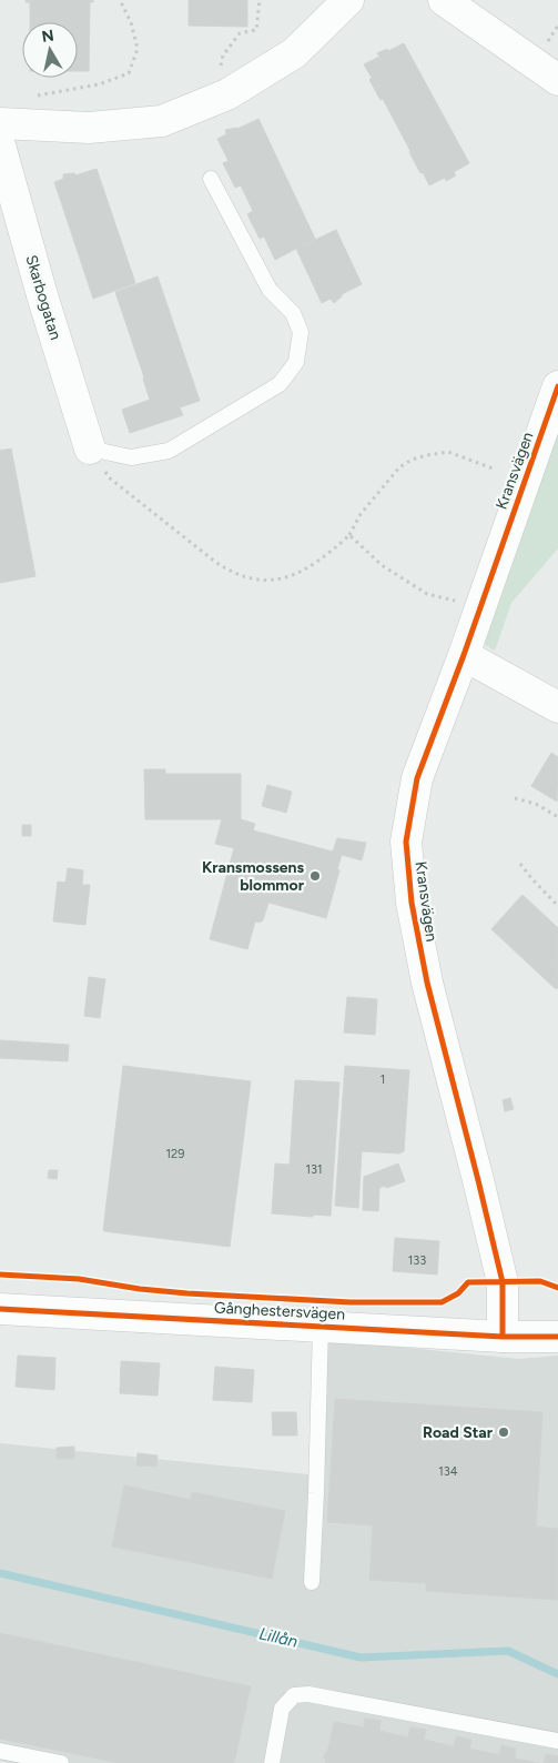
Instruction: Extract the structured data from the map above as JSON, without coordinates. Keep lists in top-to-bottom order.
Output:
{
  "streets": {
    "street": ["Skarbogatan", "Kransvägen", "Gånghestersvägen"]
  },
  "crossings": [
    ["Kransvägen", "Gånghestersvägen"]
  ],
  "water": ["Lillån"],
  "places": ["Kransmossens blommor", "Road Star"],
  "house_numbers": [
    "1",
    "129",
    "131",
    "133",
    "134"
  ],
  "north": "top"
}
